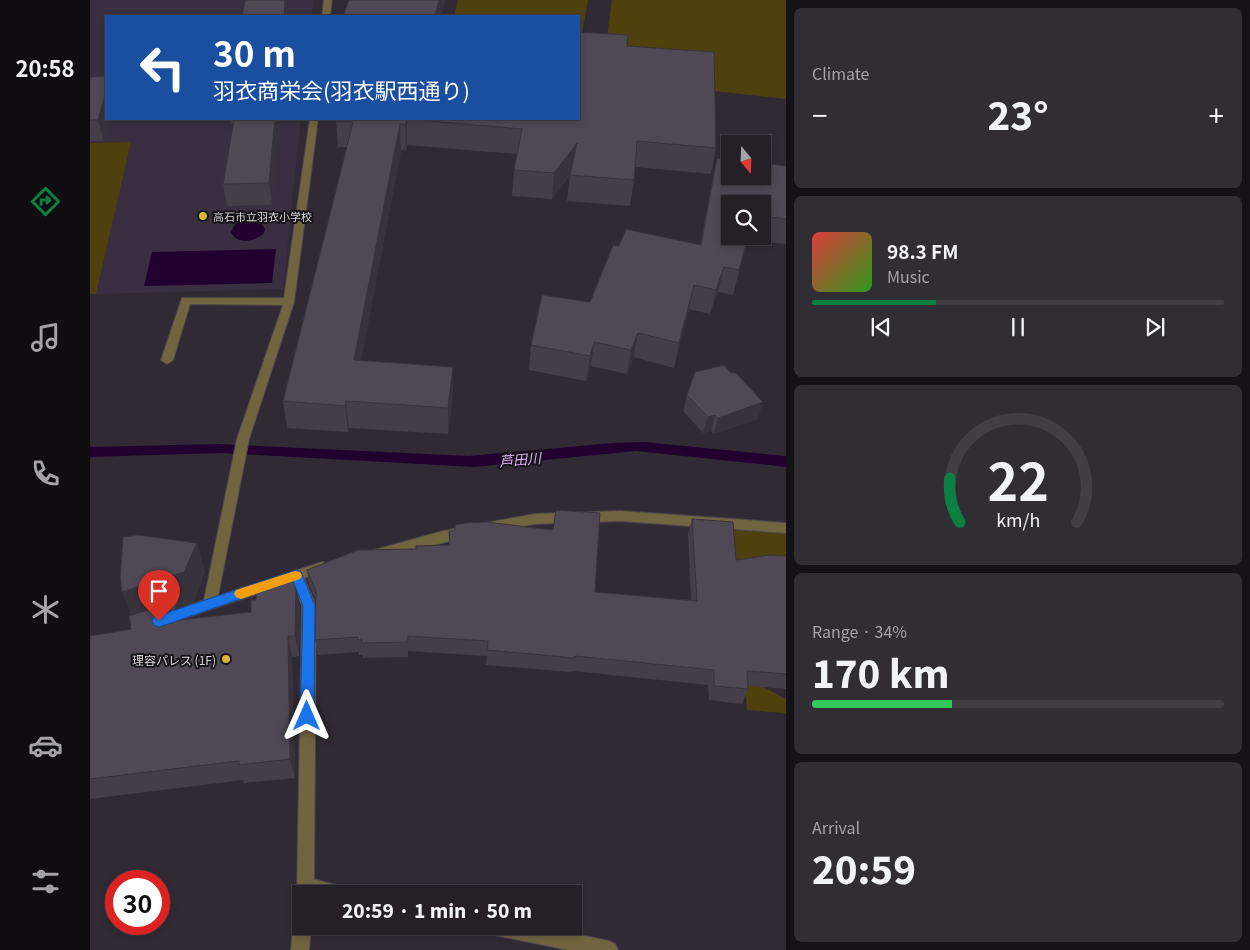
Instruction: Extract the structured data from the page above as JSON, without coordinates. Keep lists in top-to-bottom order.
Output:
{
  "water": ["芦田川"],
  "places": ["高石市立羽衣小学校", "理容パレス (1F)"],
  "north": "bottom",
  "page": {
    "tabs": "20:58",
    "tile": [
      "Climate",
      ["Range · 34%", "170 km"],
      ["Arrival", "20:59"]
    ],
    "turn": ["30 m", "羽衣商栄会(羽衣駅西通り)"],
    "heat": ["−", "23°", "+"],
    "song": ["98.3 FM", "Music"],
    "limit": "30",
    "trip": "20:59 · 1 min · 50 m",
    "gauge": ["22", "km/h"]
  }
}
